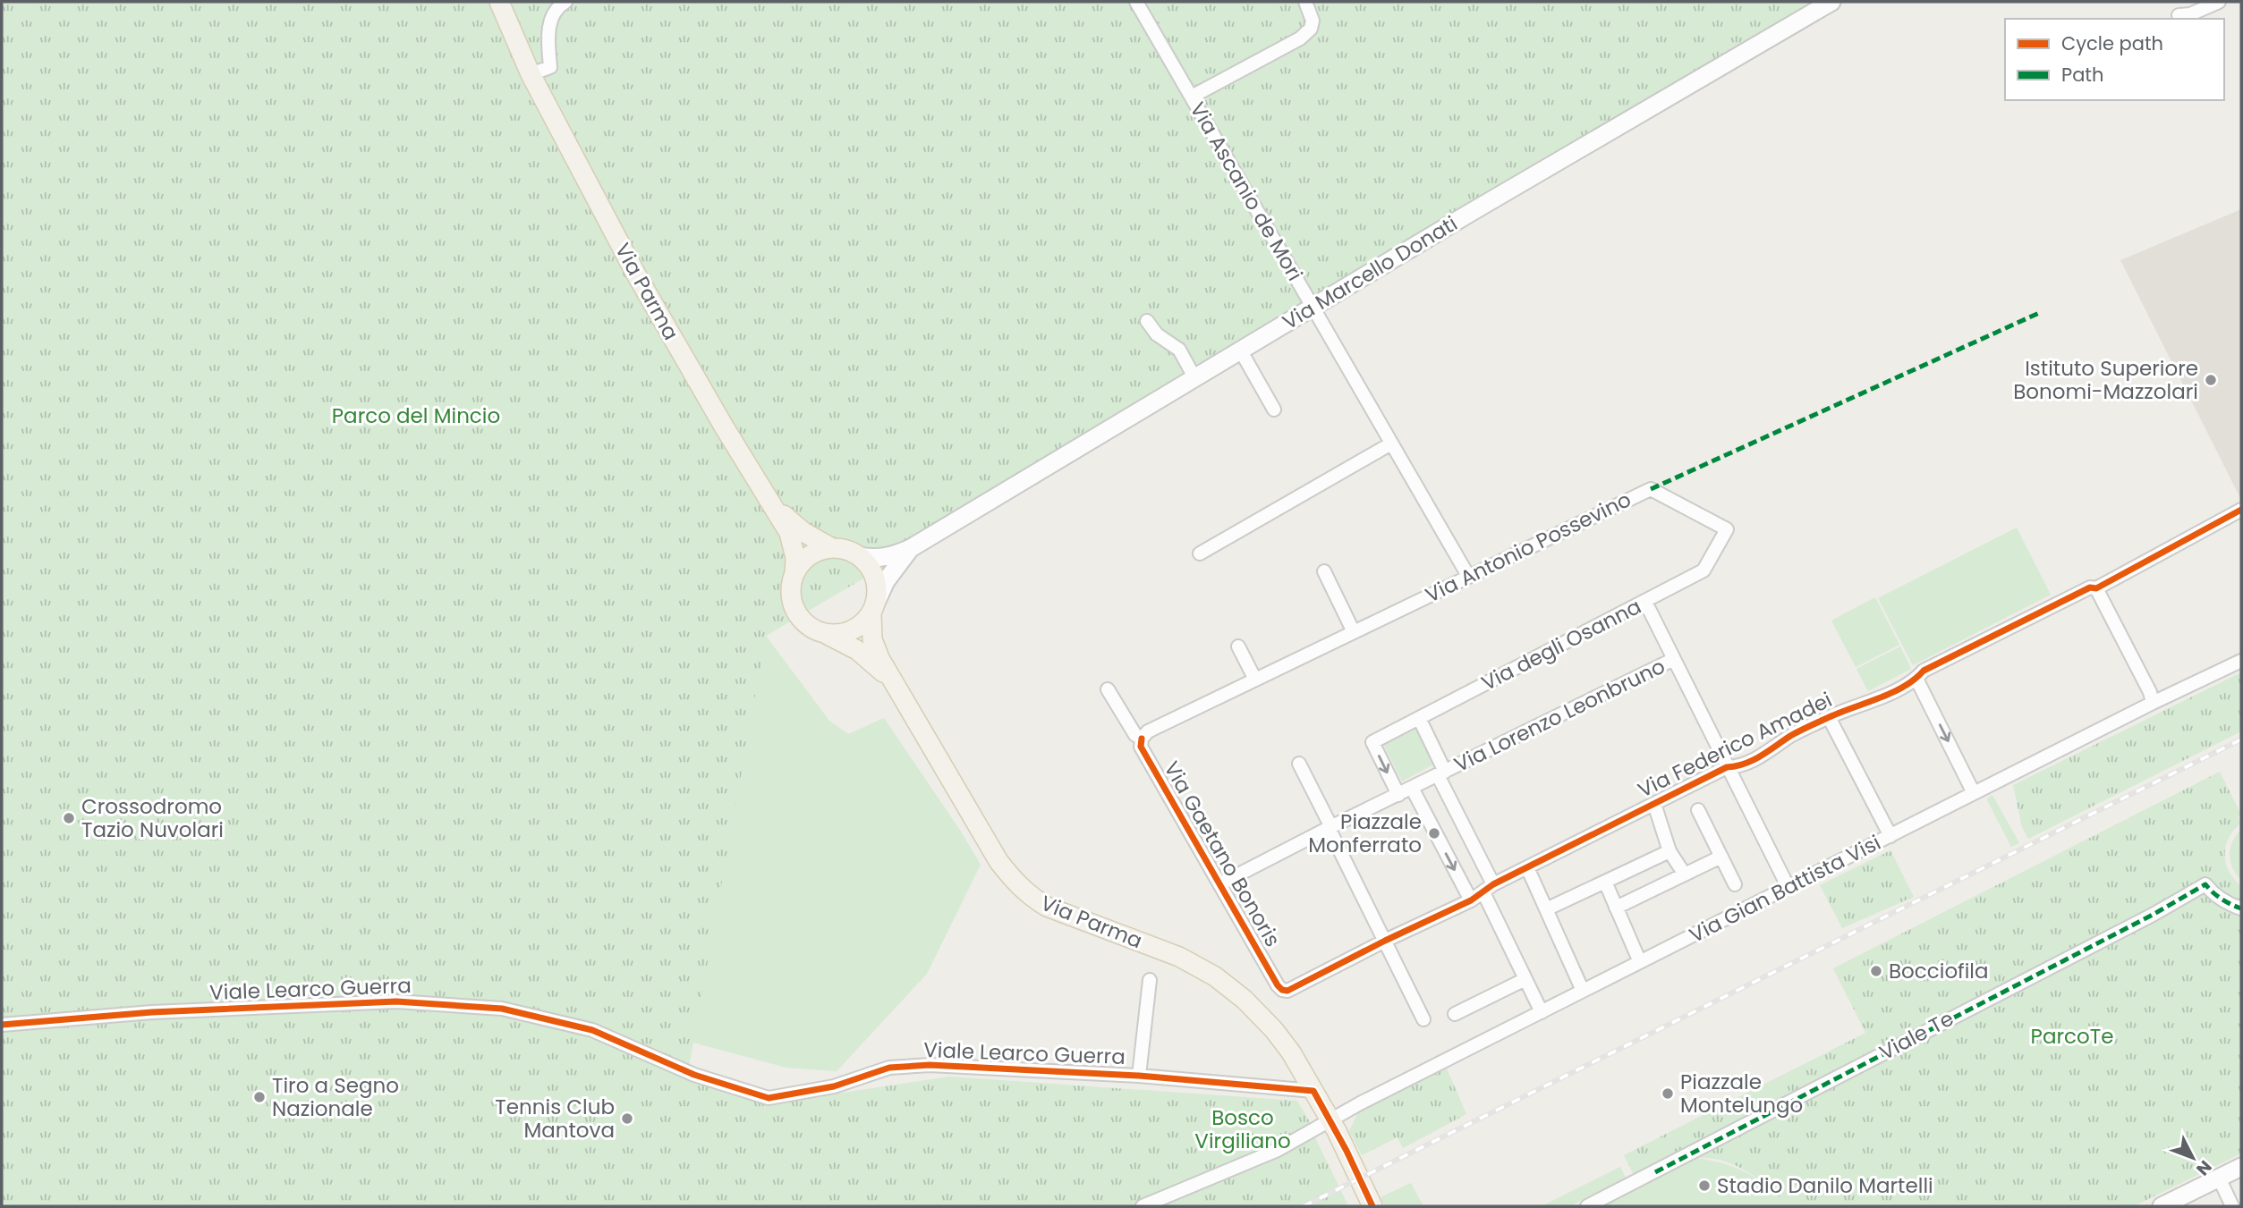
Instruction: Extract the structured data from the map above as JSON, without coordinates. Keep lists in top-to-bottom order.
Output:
{
  "streets": {
    "main road": ["Via Parma"],
    "street": [
      "Via Ascanio de Mori",
      "Via Marcello Donati",
      "Via Antonio Possevino",
      "Via degli Osanna",
      "Via Lorenzo Leonbruno",
      "Via Federico Amadei",
      "Via Gaetano Bonoris",
      "Via Gian Battista Visi",
      "Viale Learco Guerra",
      "Viale Te"
    ]
  },
  "crossings": [
    ["Via Ascanio de Mori", "Via Marcello Donati"],
    ["Via Ascanio de Mori", "Via Antonio Possevino"],
    ["Via Marcello Donati", "Via Parma"],
    ["Via Parma", "Via Gian Battista Visi"],
    ["Via Parma", "Viale Learco Guerra"],
    ["Via Antonio Possevino", "Via degli Osanna"],
    ["Via Antonio Possevino", "Via Gaetano Bonoris"],
    ["Via degli Osanna", "Via Lorenzo Leonbruno"],
    ["Via Lorenzo Leonbruno", "Via Gaetano Bonoris"],
    ["Via Federico Amadei", "Via Gaetano Bonoris"]
  ],
  "parks": ["Parco del Mincio", "ParcoTe", "Bosco Virgiliano"],
  "places": [
    "Istituto Superiore Bonomi-Mazzolari",
    "Crossodromo Tazio Nuvolari",
    "Piazzale Monferrato",
    "Bocciofila",
    "Piazzale Montelungo",
    "Tiro a Segno Nazionale",
    "Tennis Club Mantova",
    "Stadio Danilo Martelli"
  ],
  "legend": ["Cycle path", "Path"],
  "north": "bottom right"
}
